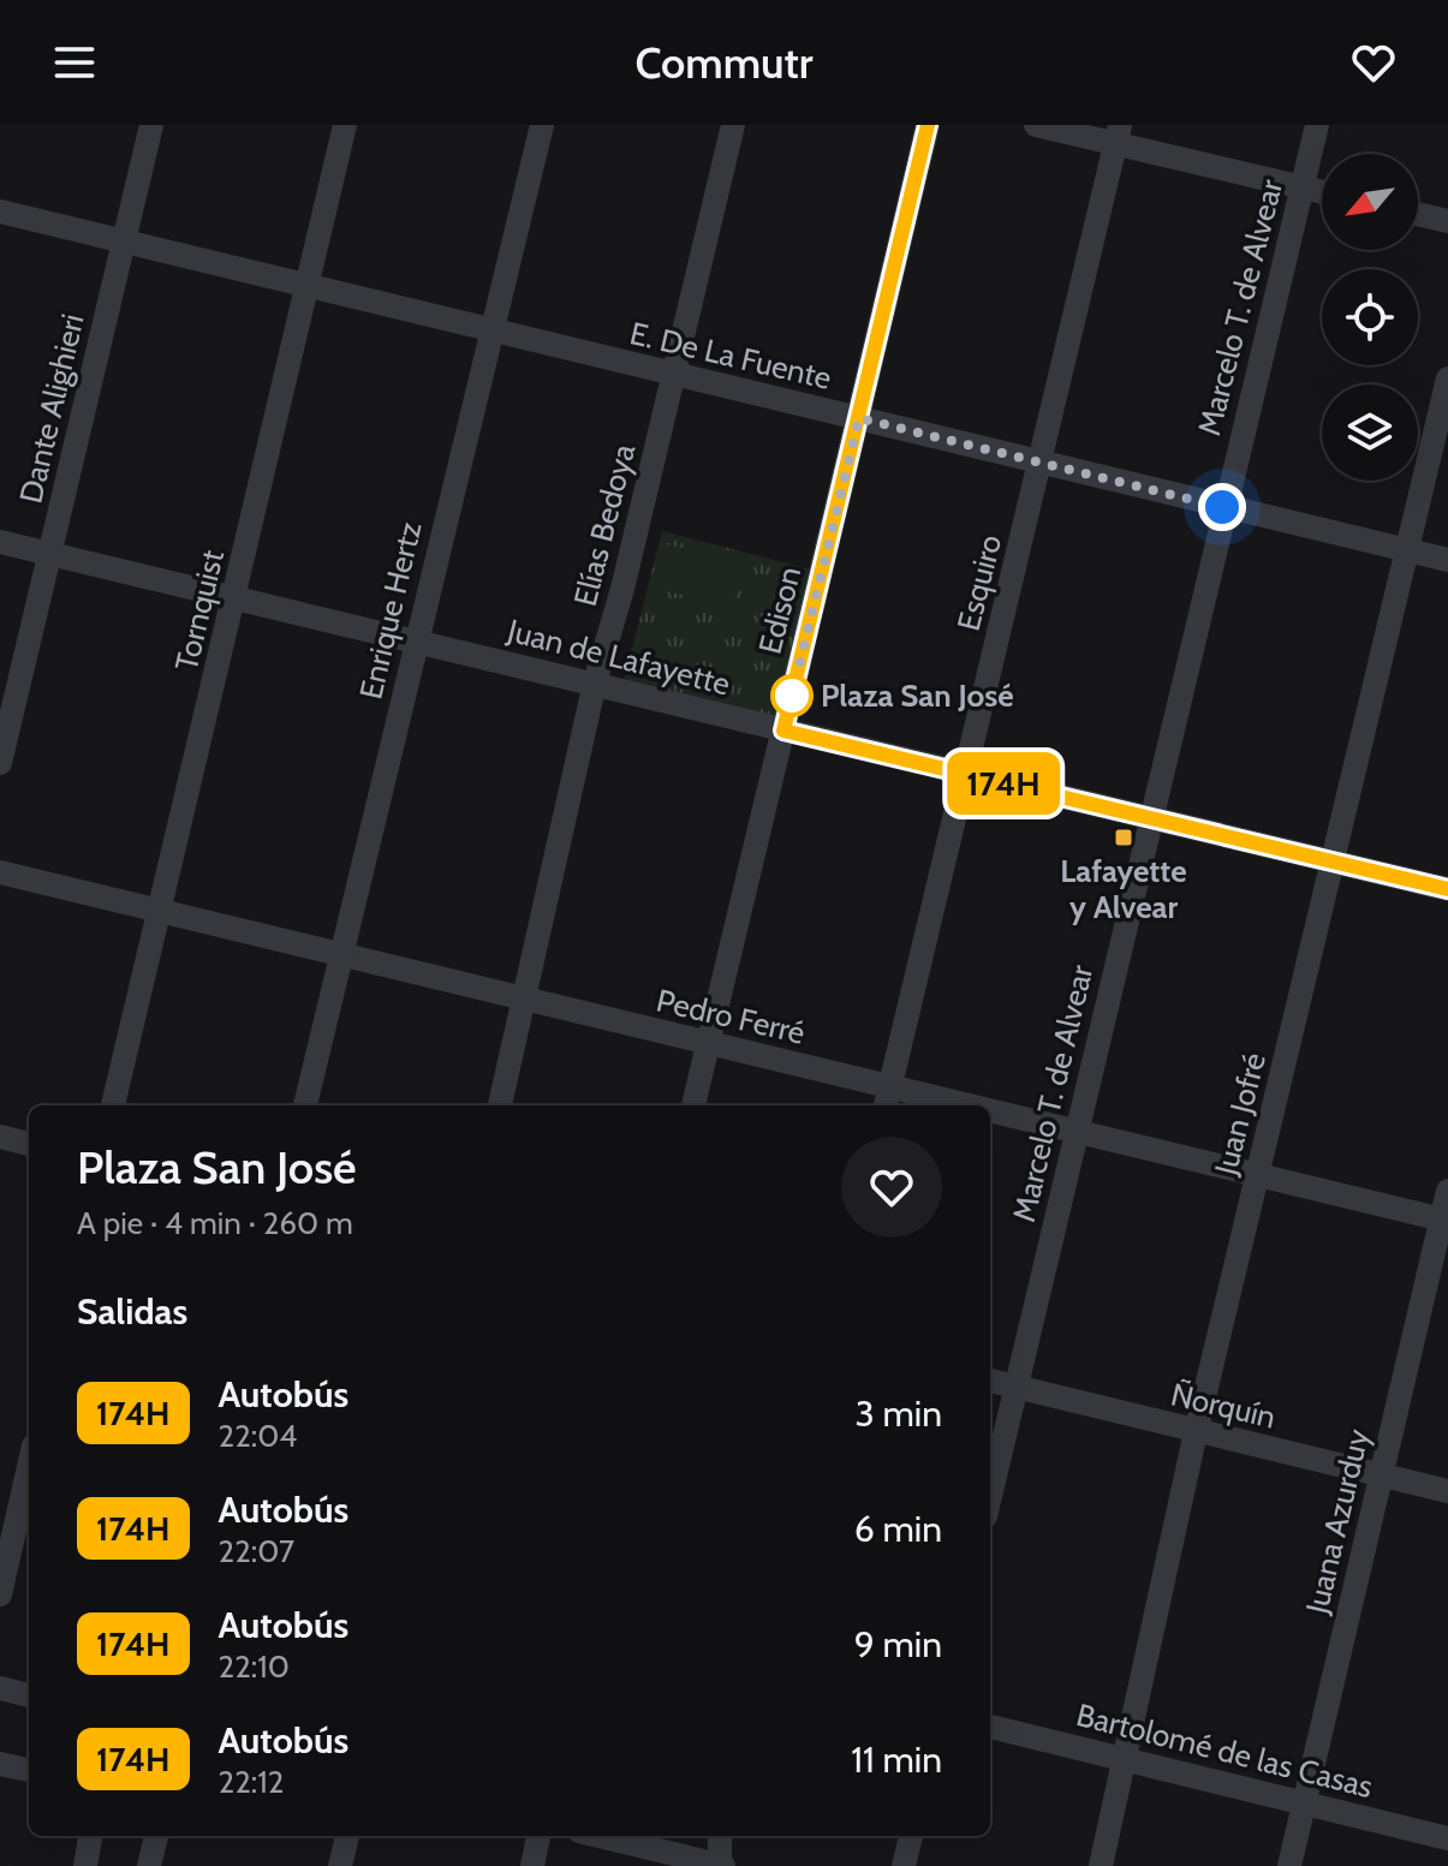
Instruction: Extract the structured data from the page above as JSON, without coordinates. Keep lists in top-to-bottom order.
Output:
{
  "streets": {
    "street": [
      "Marcelo T. de Alvear",
      "E. De La Fuente",
      "Dante Alighieri",
      "Elías Bedoya",
      "Esquiro",
      "Tornquist",
      "Enrique Hertz",
      "Edison",
      "Juan de Lafayette",
      "Pedro Ferré",
      "Juan Jofré",
      "Ñorquín",
      "Juana Azurduy",
      "Bartolomé de las Casas"
    ]
  },
  "crossings": [
    ["Marcelo T. de Alvear", "E. De La Fuente"],
    ["Marcelo T. de Alvear", "Juan de Lafayette"],
    ["Marcelo T. de Alvear", "Pedro Ferré"],
    ["Marcelo T. de Alvear", "Ñorquín"],
    ["E. De La Fuente", "Dante Alighieri"],
    ["E. De La Fuente", "Elías Bedoya"],
    ["E. De La Fuente", "Esquiro"],
    ["E. De La Fuente", "Tornquist"],
    ["E. De La Fuente", "Enrique Hertz"],
    ["E. De La Fuente", "Edison"],
    ["E. De La Fuente", "Juan Jofré"],
    ["Dante Alighieri", "Juan de Lafayette"],
    ["Elías Bedoya", "Juan de Lafayette"],
    ["Elías Bedoya", "Pedro Ferré"],
    ["Esquiro", "Juan de Lafayette"],
    ["Esquiro", "Pedro Ferré"],
    ["Tornquist", "Juan de Lafayette"],
    ["Tornquist", "Pedro Ferré"],
    ["Enrique Hertz", "Juan de Lafayette"],
    ["Enrique Hertz", "Pedro Ferré"],
    ["Edison", "Juan de Lafayette"],
    ["Edison", "Pedro Ferré"],
    ["Juan de Lafayette", "Juan Jofré"],
    ["Pedro Ferré", "Juan Jofré"],
    ["Pedro Ferré", "Juana Azurduy"],
    ["Juan Jofré", "Ñorquín"],
    ["Juan Jofré", "Bartolomé de las Casas"],
    ["Ñorquín", "Juana Azurduy"],
    ["Juana Azurduy", "Bartolomé de las Casas"]
  ],
  "places": {
    "other": ["Plaza San José"],
    "transit": ["Lafayette y Alvear"]
  },
  "lines": ["bus line 174H"],
  "north": "bottom left",
  "page": {
    "header": "Commutr",
    "on_map": "174H",
    "heading": [
      ["Plaza San José", "A pie · 4 min · 260 m"],
      "Salidas"
    ],
    "list": [
      {
        "mark": "174H",
        "name": "Autobús",
        "note": "22:04",
        "value": "3 min"
      },
      {
        "mark": "174H",
        "name": "Autobús",
        "note": "22:07",
        "value": "6 min"
      },
      {
        "mark": "174H",
        "name": "Autobús",
        "note": "22:10",
        "value": "9 min"
      },
      {
        "mark": "174H",
        "name": "Autobús",
        "note": "22:12",
        "value": "11 min"
      }
    ]
  }
}
